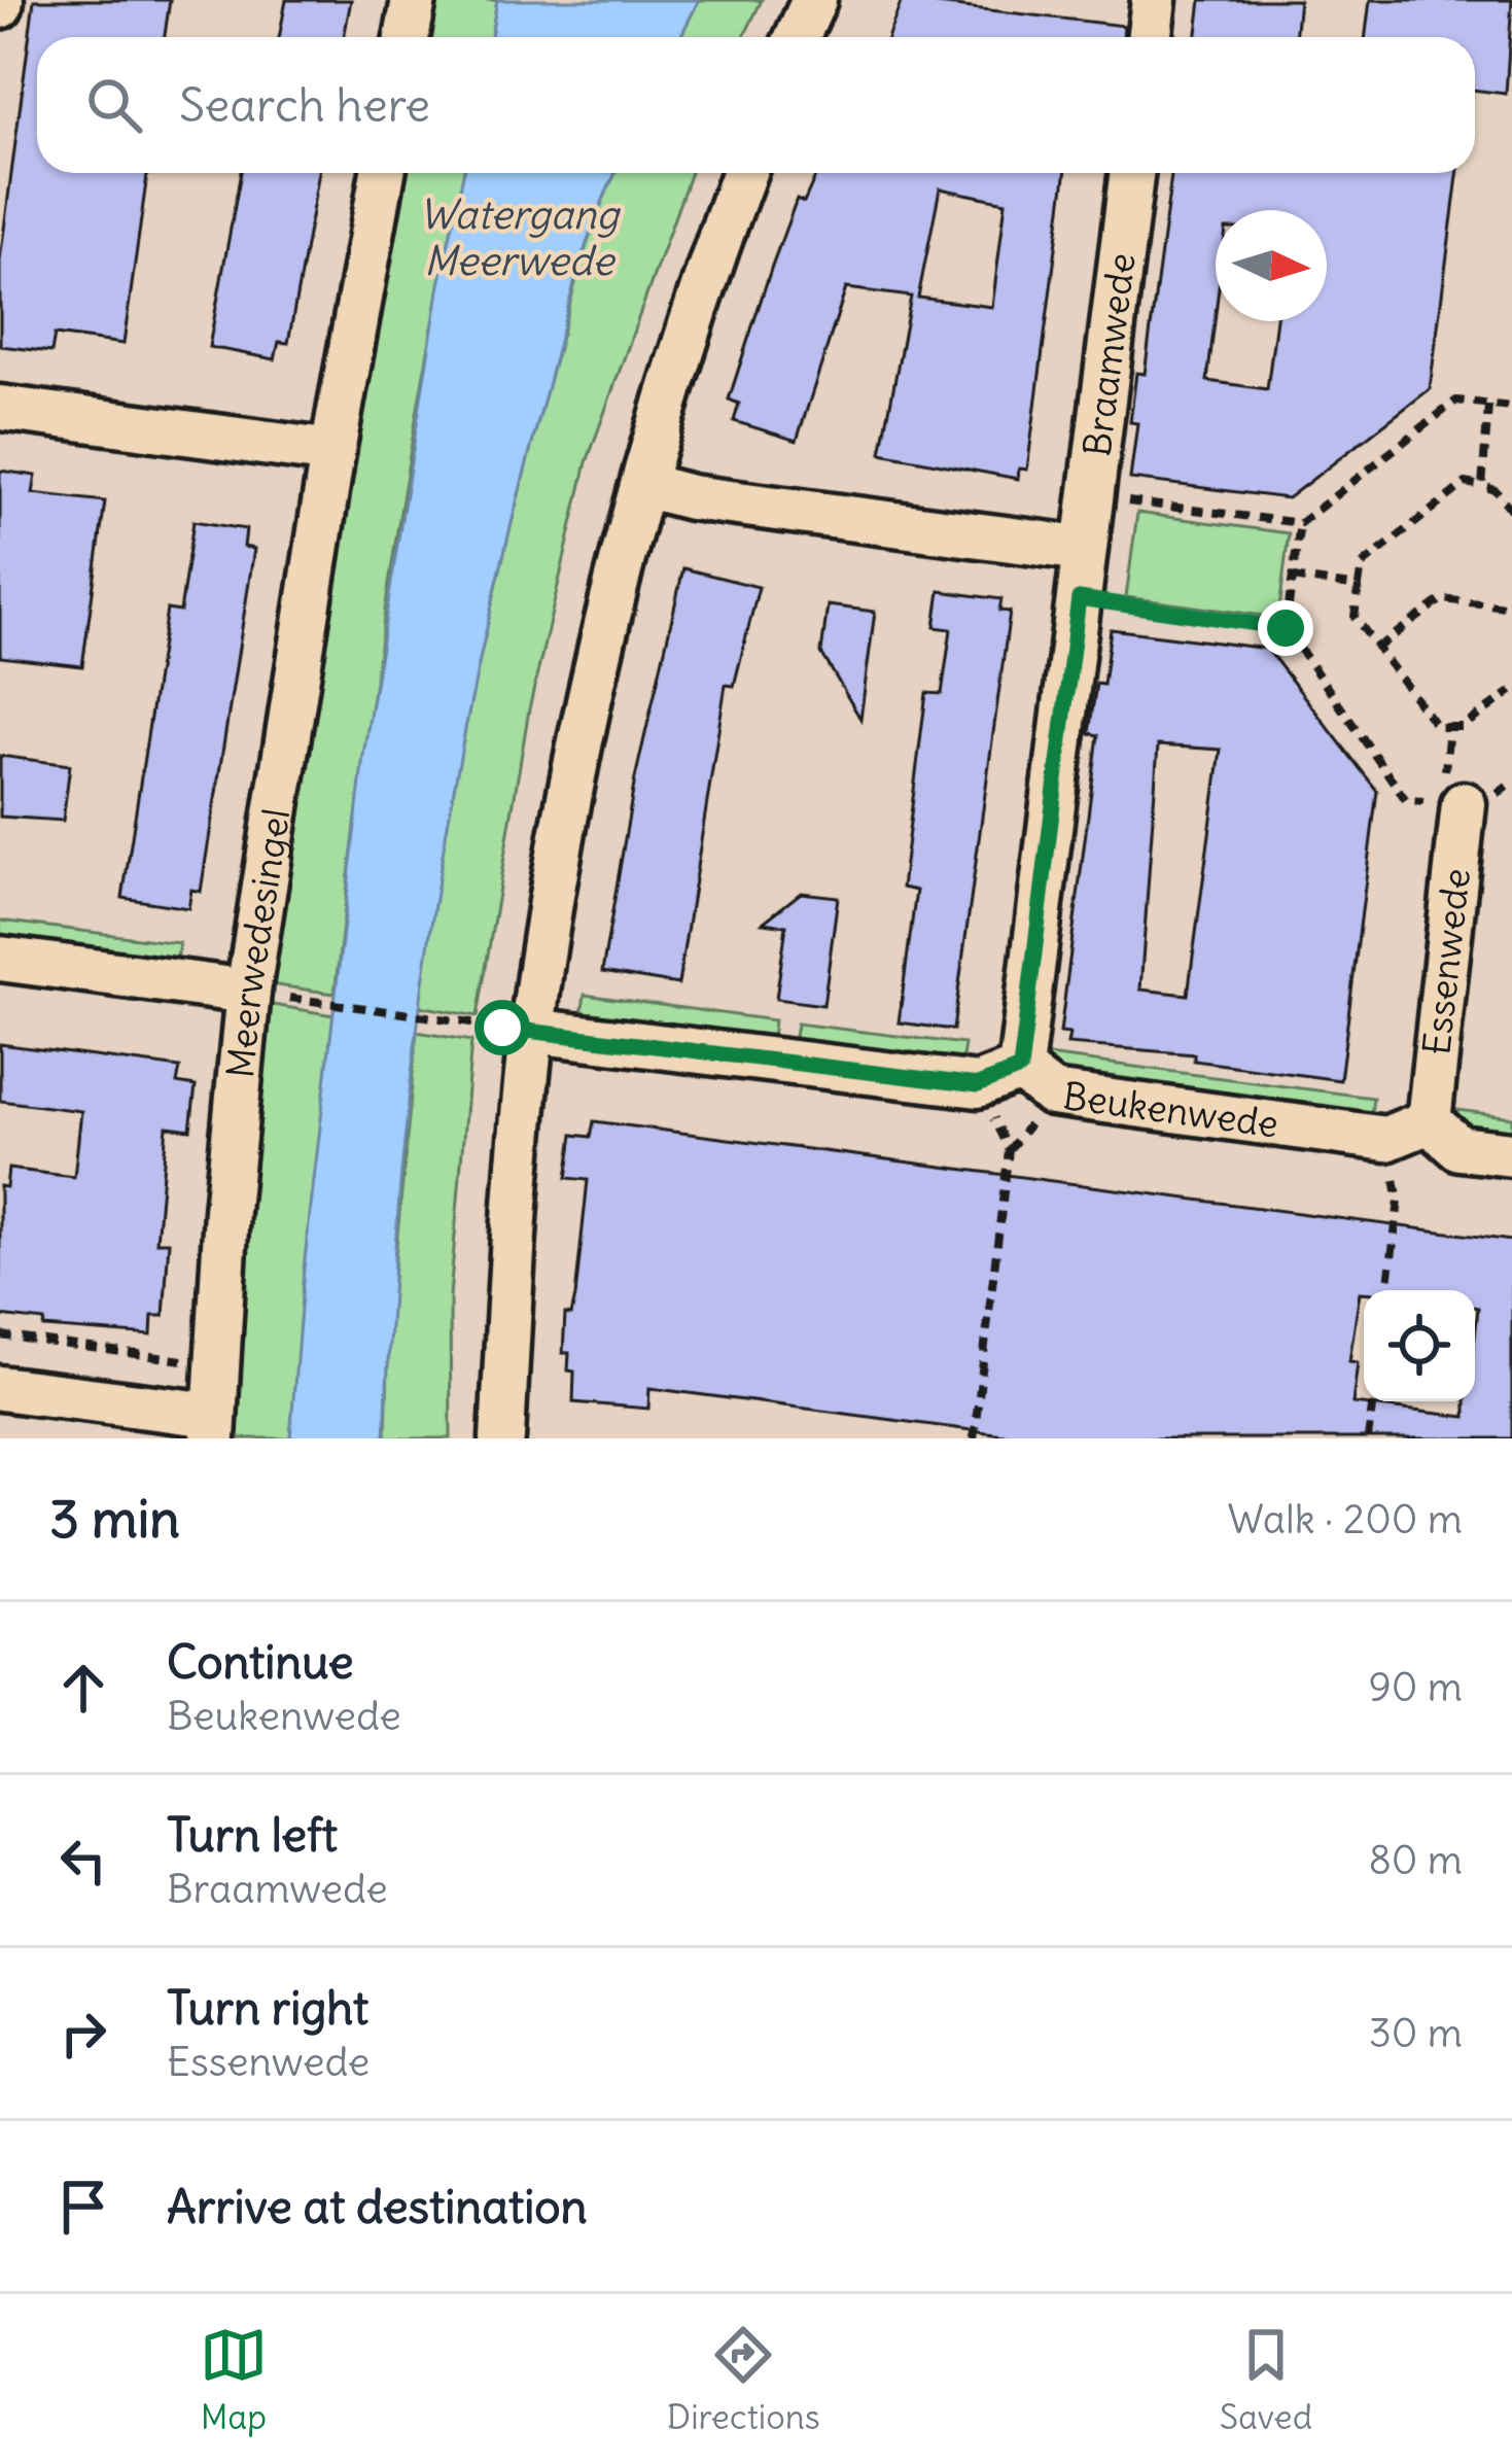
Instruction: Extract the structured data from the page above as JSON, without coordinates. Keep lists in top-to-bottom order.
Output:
{
  "streets": {
    "street": [
      "Braamwede",
      "Meerwedesingel",
      "Essenwede",
      "Beukenwede"
    ]
  },
  "crossings": [
    ["Braamwede", "Beukenwede"]
  ],
  "water": ["Watergang Meerwede"],
  "north": "right",
  "page": {
    "search": "Search here",
    "heading": ["3 min", "Walk · 200 m"],
    "list": [
      ["Continue", "Beukenwede", "90 m"],
      ["Turn left", "Braamwede", "80 m"],
      ["Turn right", "Essenwede", "30 m"],
      "Arrive at destination"
    ],
    "nav": ["Map", "Directions", "Saved"]
  }
}
